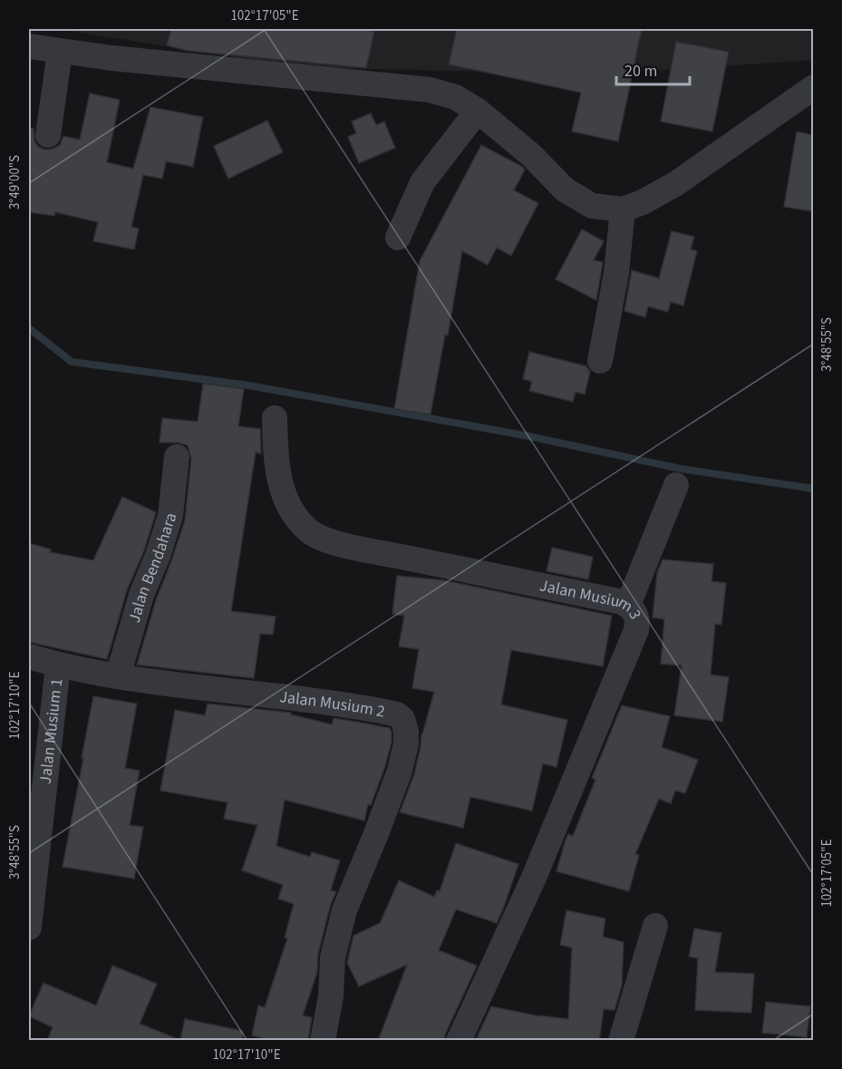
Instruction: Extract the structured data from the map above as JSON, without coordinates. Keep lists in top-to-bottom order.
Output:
{
  "streets": {
    "street": [
      "Jalan Bendahara",
      "Jalan Musium 3",
      "Jalan Musium 2",
      "Jalan Musium 1"
    ]
  },
  "crossings": [
    ["Jalan Bendahara", "Jalan Musium 2"],
    ["Jalan Musium 2", "Jalan Musium 1"]
  ],
  "scale_bar": "20 m",
  "coordinates": [
    "102°17'05\"E",
    "3°49'00\"S",
    "3°48'55\"S",
    "102°17'10\"E"
  ]
}
